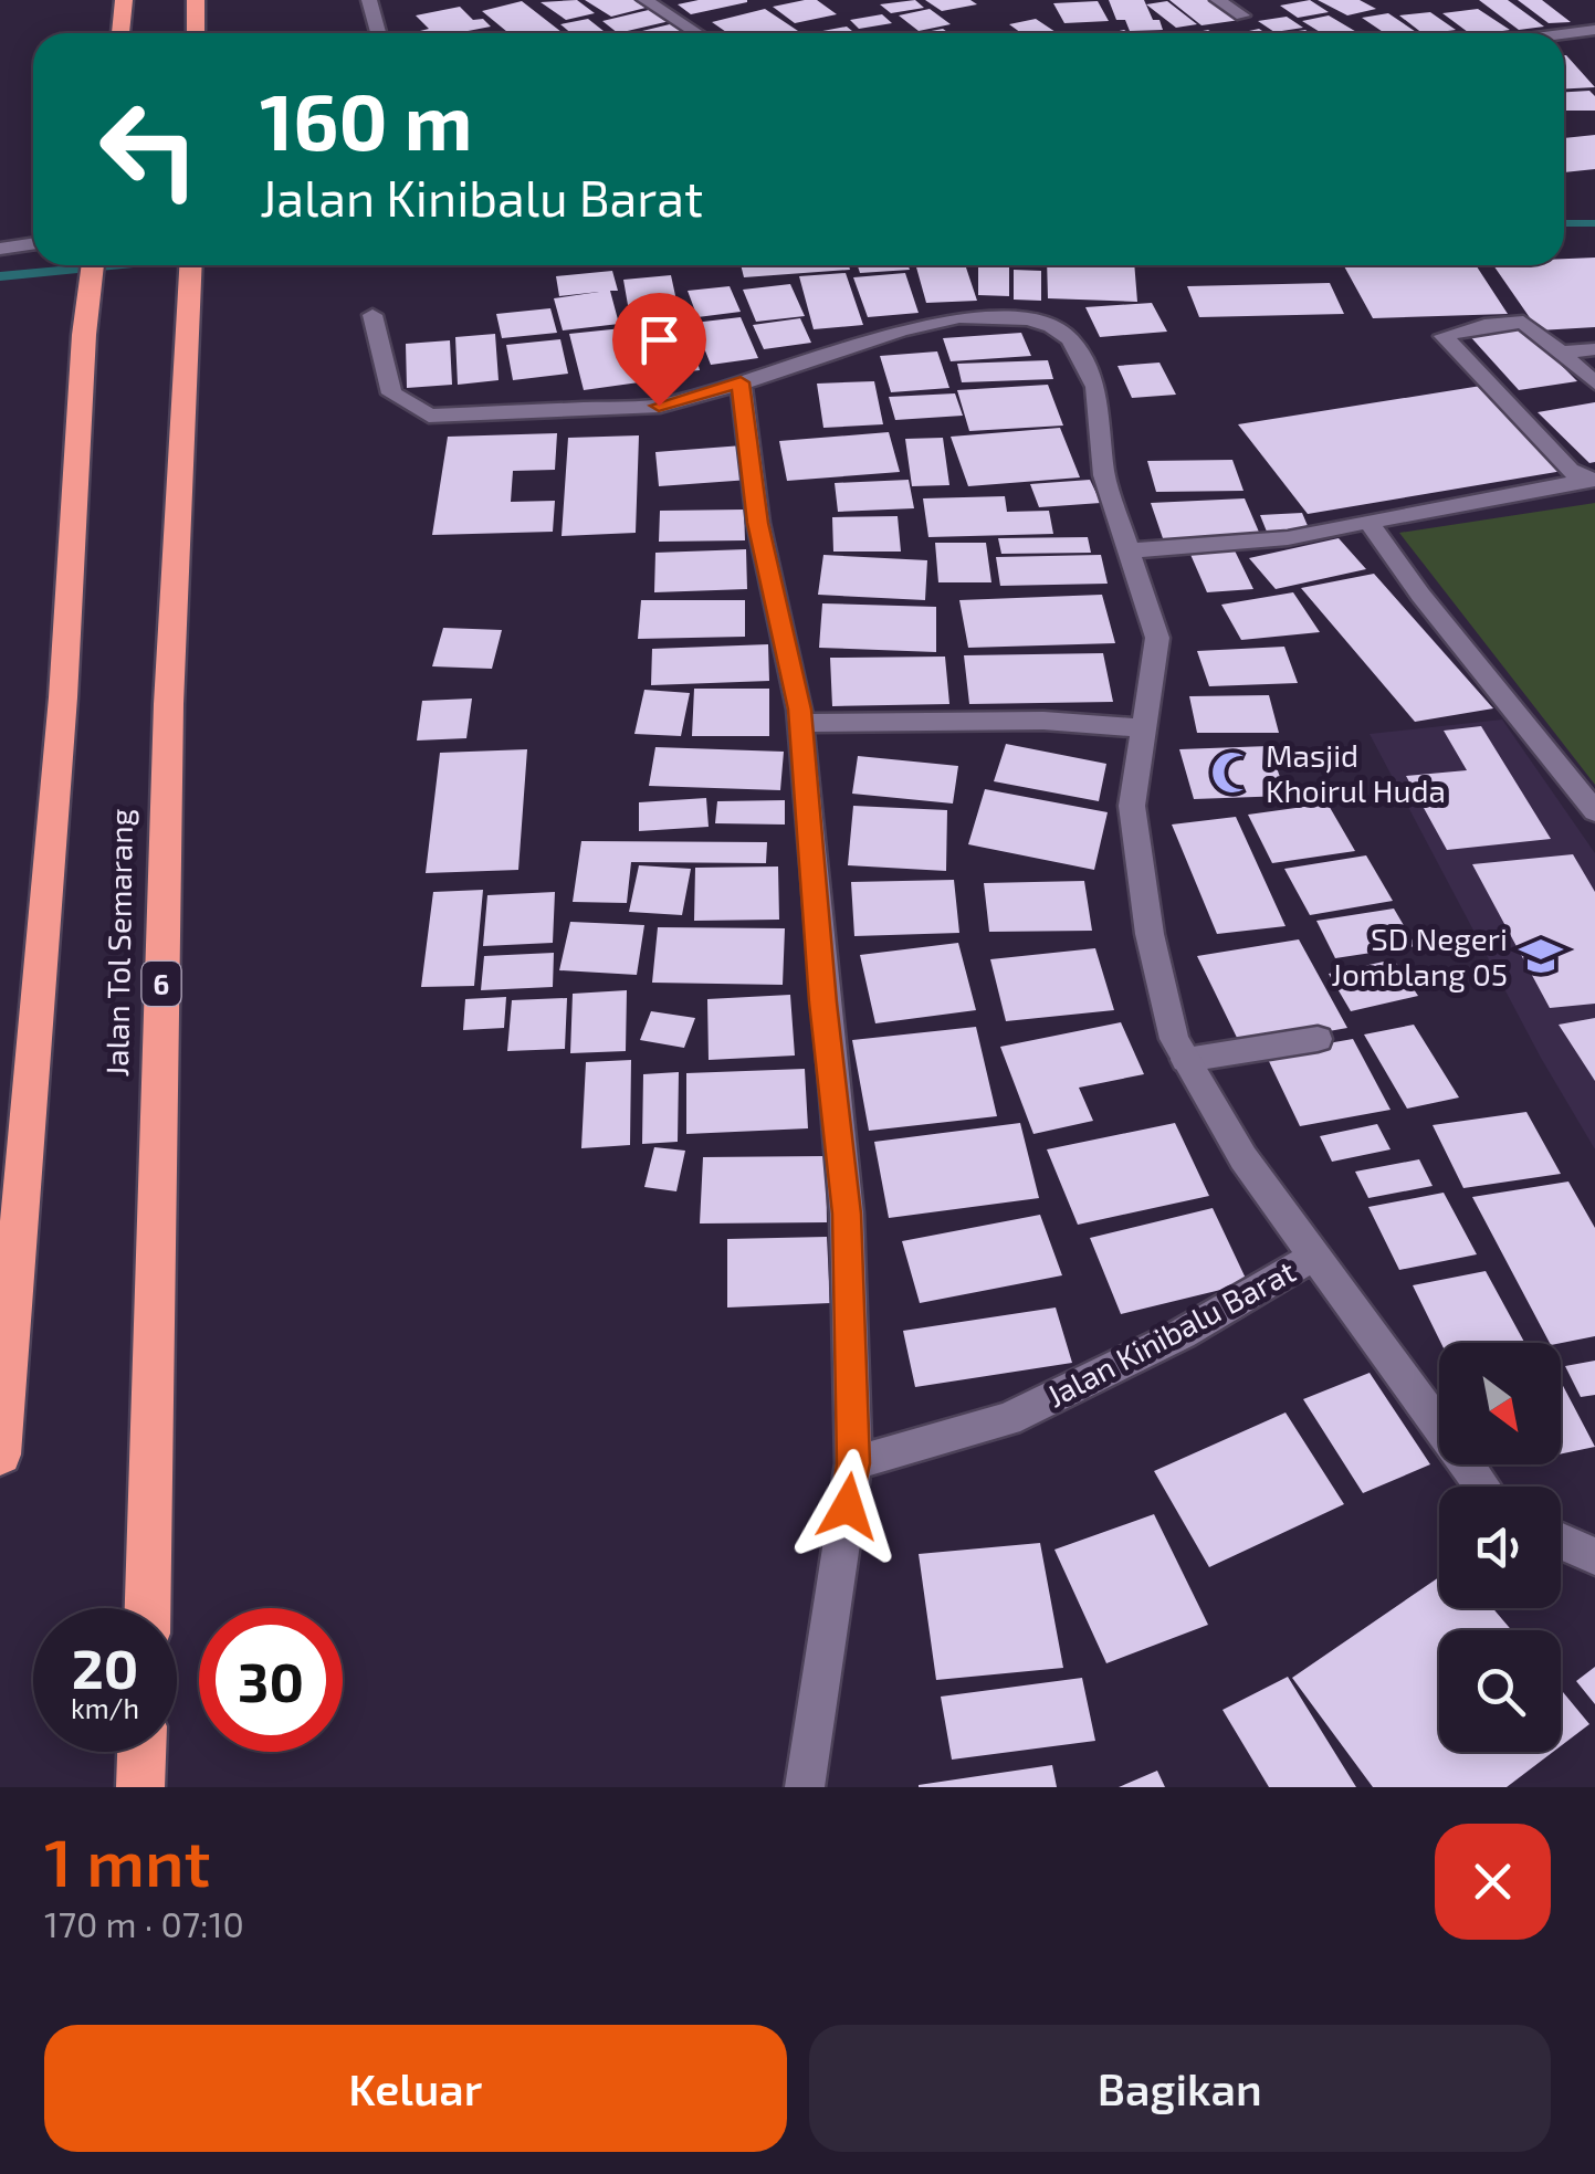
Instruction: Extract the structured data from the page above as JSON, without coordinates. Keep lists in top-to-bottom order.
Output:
{
  "streets": {
    "highway": ["Jalan Tol Semarang", "6"],
    "street": ["Jalan Kinibalu Barat"]
  },
  "places": {
    "mosque": ["Masjid Khoirul Huda"],
    "school or university": ["SD Negeri Jomblang 05"]
  },
  "north": "bottom right",
  "page": {
    "turn": ["160 m", "Jalan Kinibalu Barat"],
    "speed": "20 km/h",
    "limit": "30",
    "heading": ["1 mnt", "170 m · 07:10"],
    "buttons": ["Keluar", "Bagikan"]
  }
}
